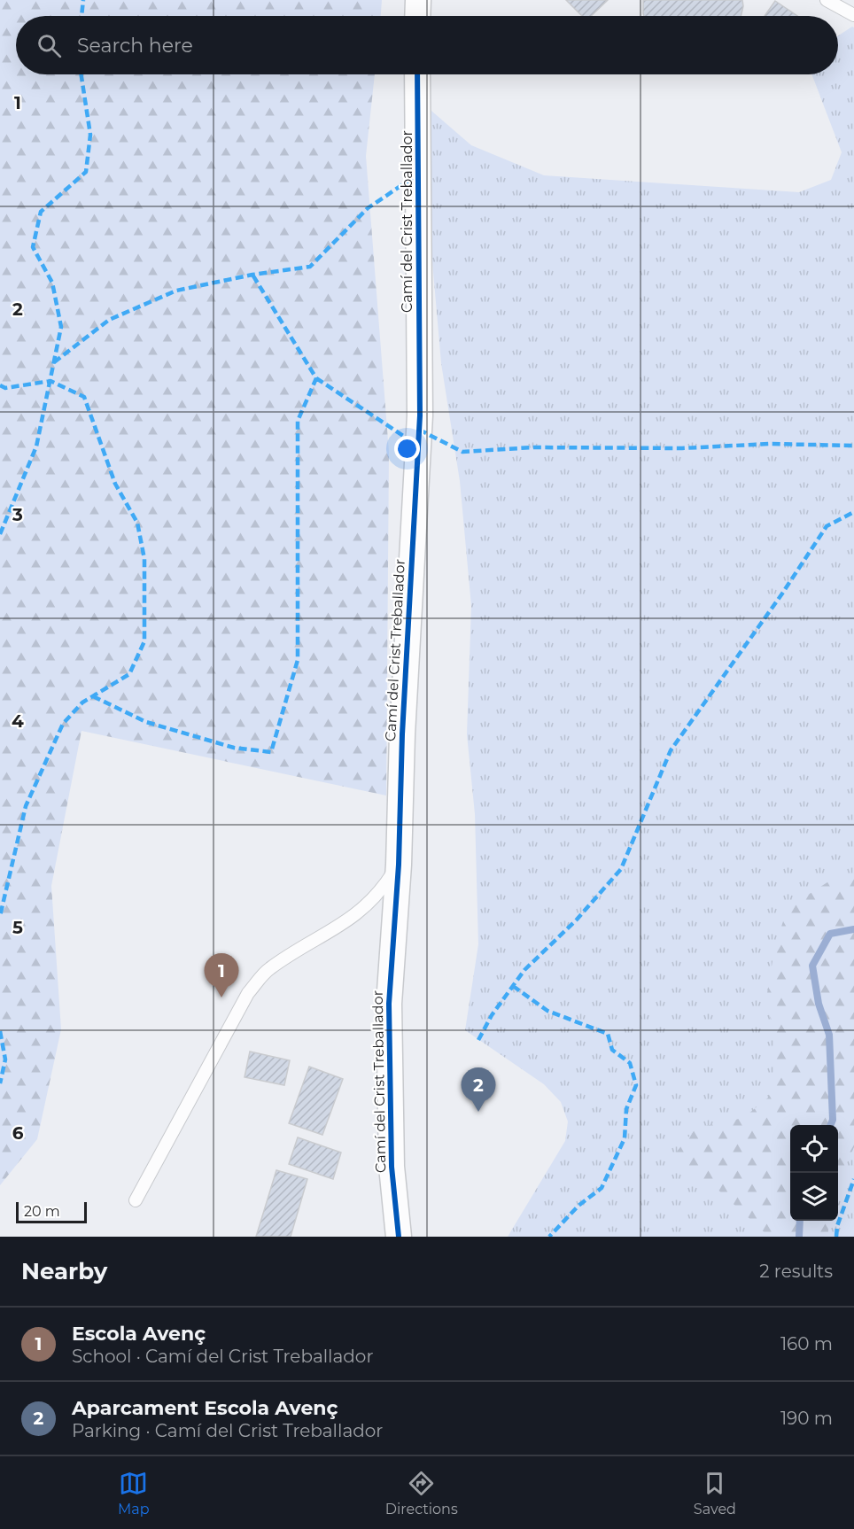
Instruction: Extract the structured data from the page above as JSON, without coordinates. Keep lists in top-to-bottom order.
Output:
{
  "streets": {
    "street": ["Camí del Crist Treballador"]
  },
  "scale_bar": "20 m",
  "page": {
    "search": "Search here",
    "pins": ["1", "2"],
    "scale": "20 m",
    "heading": ["Nearby", "2 results"],
    "list": [
      {
        "mark": "1",
        "name": "Escola Avenç",
        "note": "School · Camí del Crist Treballador",
        "value": "160 m"
      },
      {
        "mark": "2",
        "name": "Aparcament Escola Avenç",
        "note": "Parking · Camí del Crist Treballador",
        "value": "190 m"
      }
    ],
    "nav": ["Map", "Directions", "Saved"]
  },
  "grid": {
    "rows": [
      "1",
      "2",
      "3",
      "4",
      "5",
      "6"
    ]
  }
}
